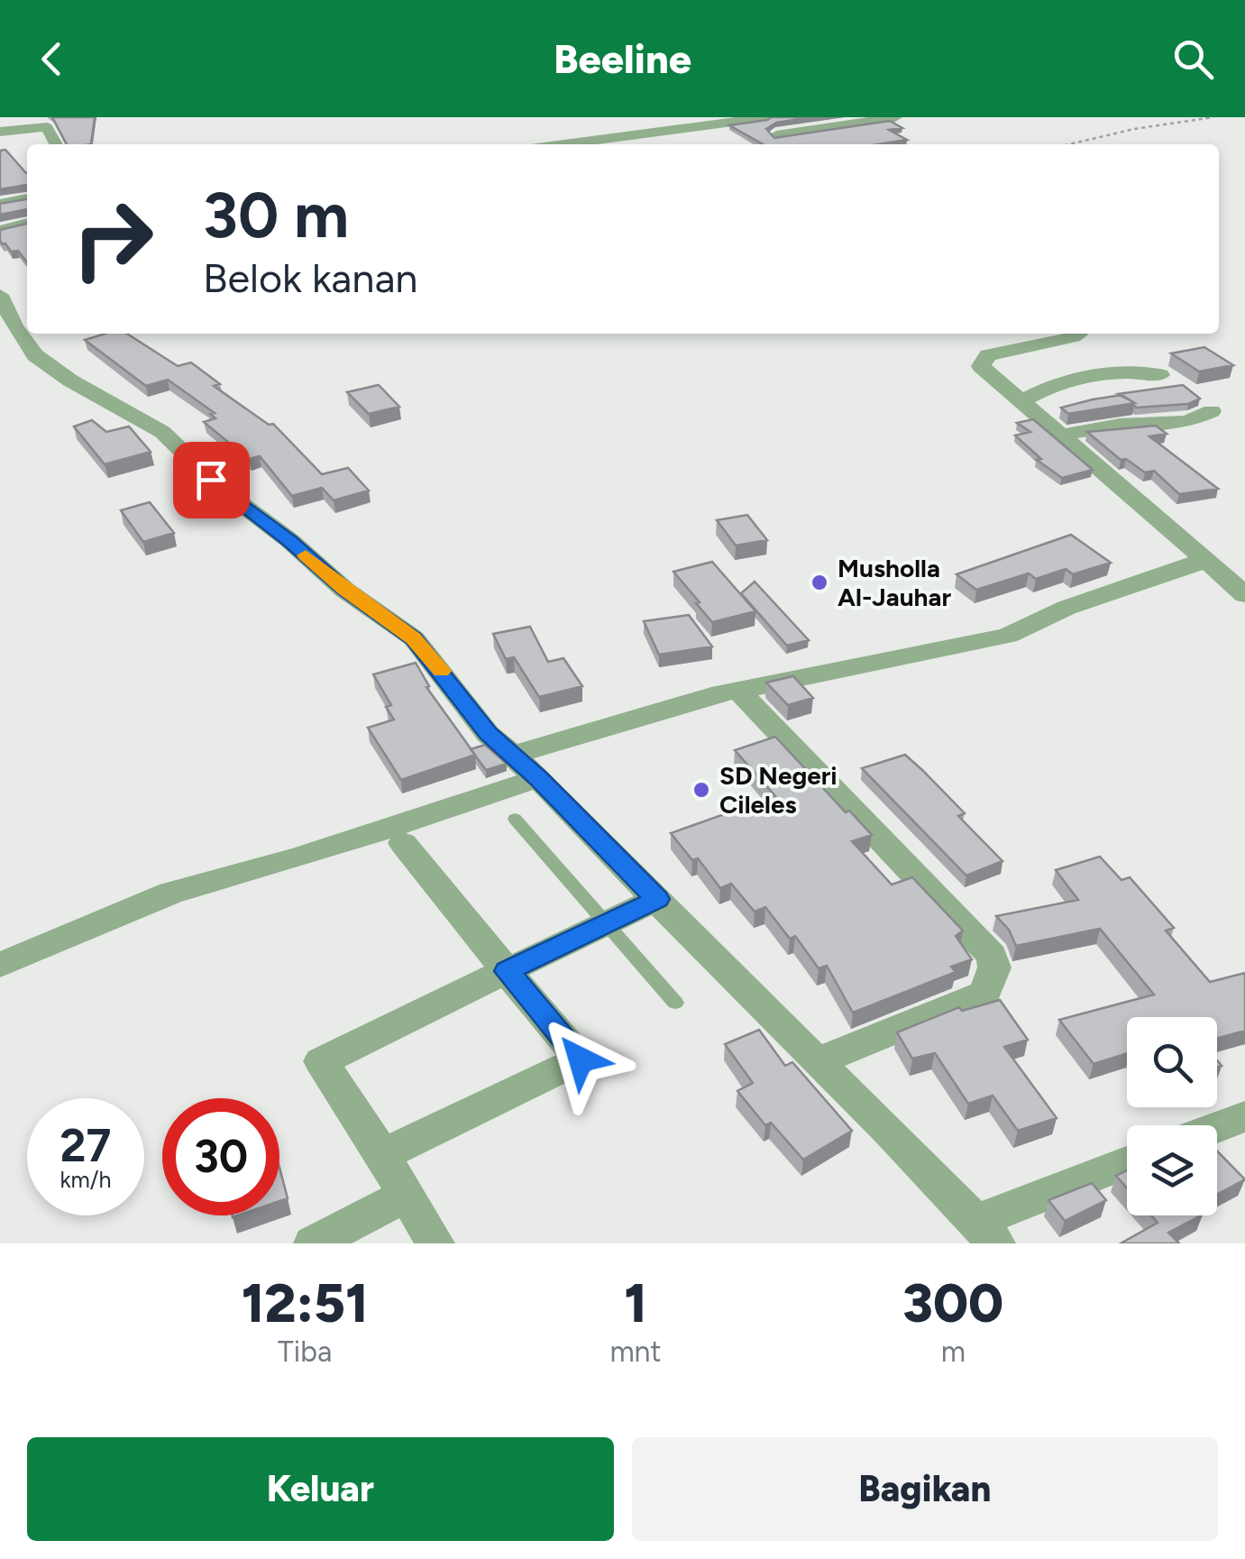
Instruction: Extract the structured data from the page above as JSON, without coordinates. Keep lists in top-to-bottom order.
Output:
{
  "places": ["Musholla Al-Jauhar", "SD Negeri Cileles"],
  "page": {
    "header": "Beeline",
    "turn": ["30 m", "Belok kanan"],
    "speed": "27 km/h",
    "limit": "30",
    "eta": [
      "12:51",
      "Tiba",
      "1",
      "mnt",
      "300",
      "m"
    ],
    "buttons": ["Keluar", "Bagikan"]
  }
}
